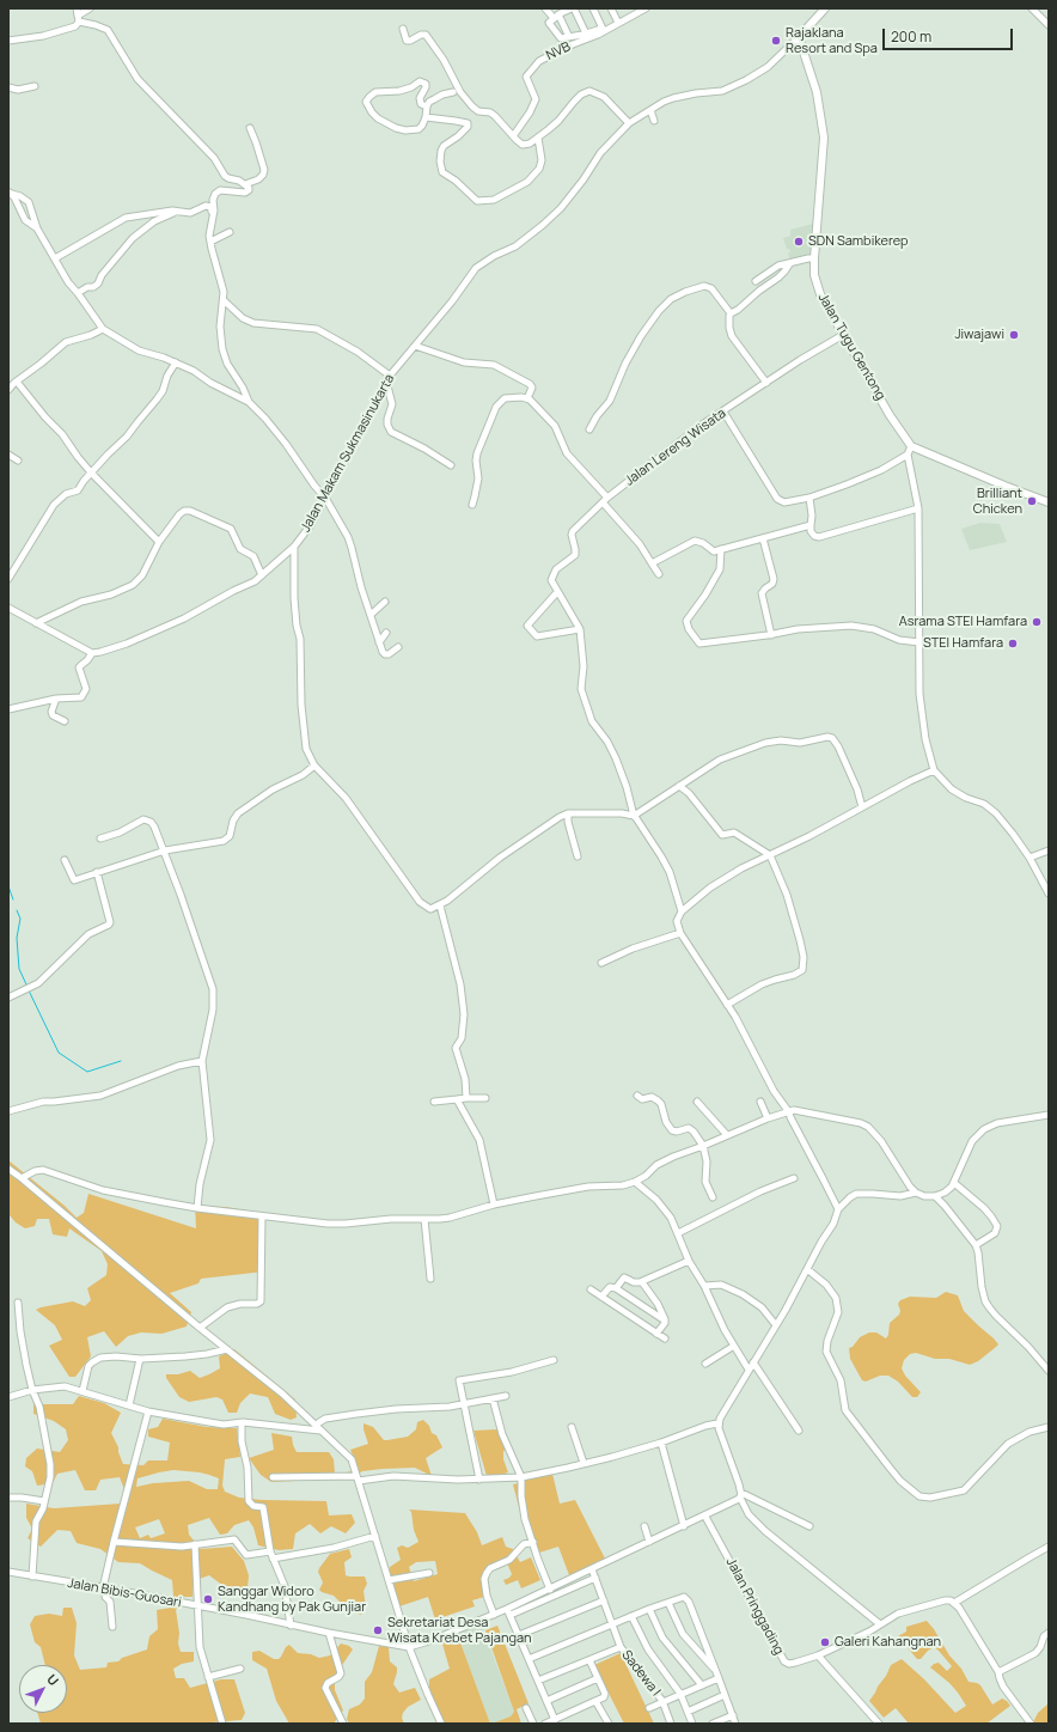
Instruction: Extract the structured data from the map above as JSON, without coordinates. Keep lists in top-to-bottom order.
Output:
{
  "streets": {
    "main road": ["Jalan Tugu Gentong"],
    "street": [
      "NVB",
      "Jalan Lereng Wisata",
      "Jalan Makam Sukmasinukarta",
      "Jalan Bibis-Guosari",
      "Jalan Pringgading",
      "Sadewa I"
    ]
  },
  "crossings": [
    ["Jalan Tugu Gentong", "Jalan Lereng Wisata"],
    ["Jalan Tugu Gentong", "Jalan Makam Sukmasinukarta"]
  ],
  "places": [
    "Rajaklana Resort and Spa",
    "SDN Sambikerep",
    "Jiwajawi",
    "Brilliant Chicken",
    "Asrama STEI Hamfara",
    "STEI Hamfara",
    "Sanggar Widoro Kandhang by Pak Gunjiar",
    "Sekretariat Desa Wisata Krebet Pajangan",
    "Galeri Kahangnan"
  ],
  "scale_bar": "200 m",
  "north": "top right"
}
